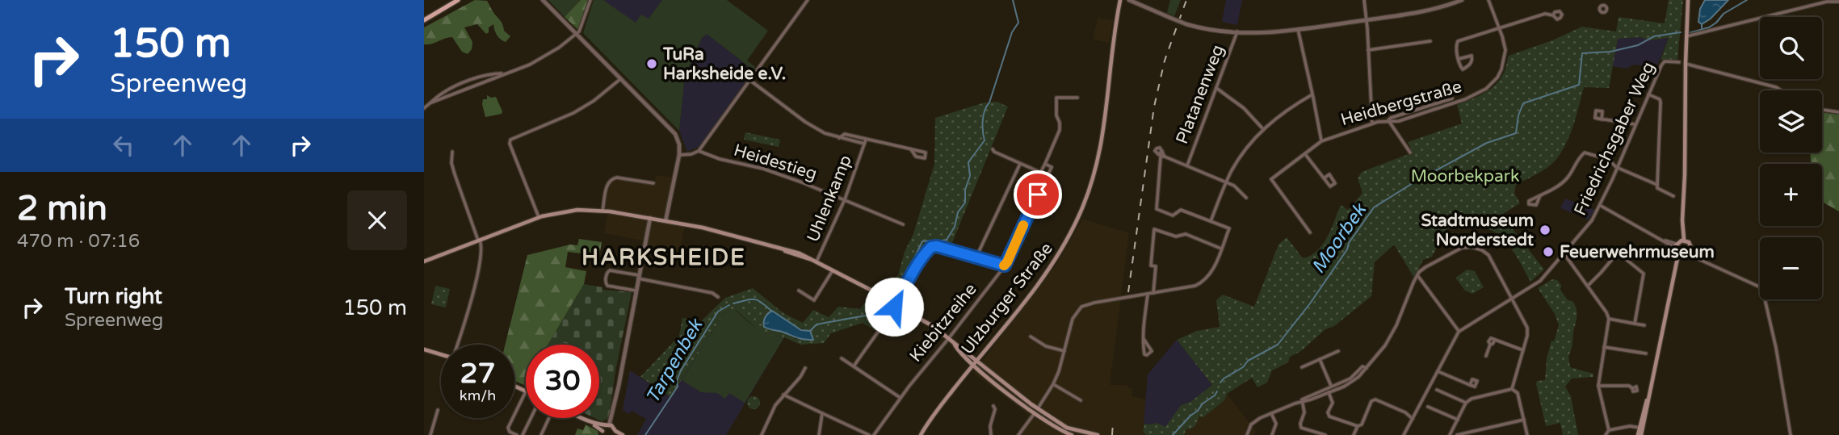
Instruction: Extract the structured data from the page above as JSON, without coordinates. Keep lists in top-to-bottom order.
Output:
{
  "streets": {
    "main road": ["Ulzburger Straße"],
    "street": [
      "Platanenweg",
      "Heidbergstraße",
      "Friedrichsgaber Weg",
      "Heidestieg",
      "Uhlenkamp",
      "Kiebitzreihe"
    ]
  },
  "crossings": [
    ["Heidestieg", "Uhlenkamp"]
  ],
  "districts": ["HARKSHEIDE"],
  "water": ["Moorbek", "Tarpenbek"],
  "parks": ["Moorbekpark"],
  "places": ["TuRa Harksheide e.V.", "Stadtmuseum Norderstedt", "Feuerwehrmuseum"],
  "page": {
    "turn": ["150 m", "Spreenweg"],
    "map_buttons": ["+", "−"],
    "heading": ["2 min", "470 m · 07:16"],
    "list": [
      {
        "name": "Turn right",
        "note": "Spreenweg",
        "value": "150 m"
      }
    ],
    "speed": "27 km/h",
    "limit": "30"
  }
}
